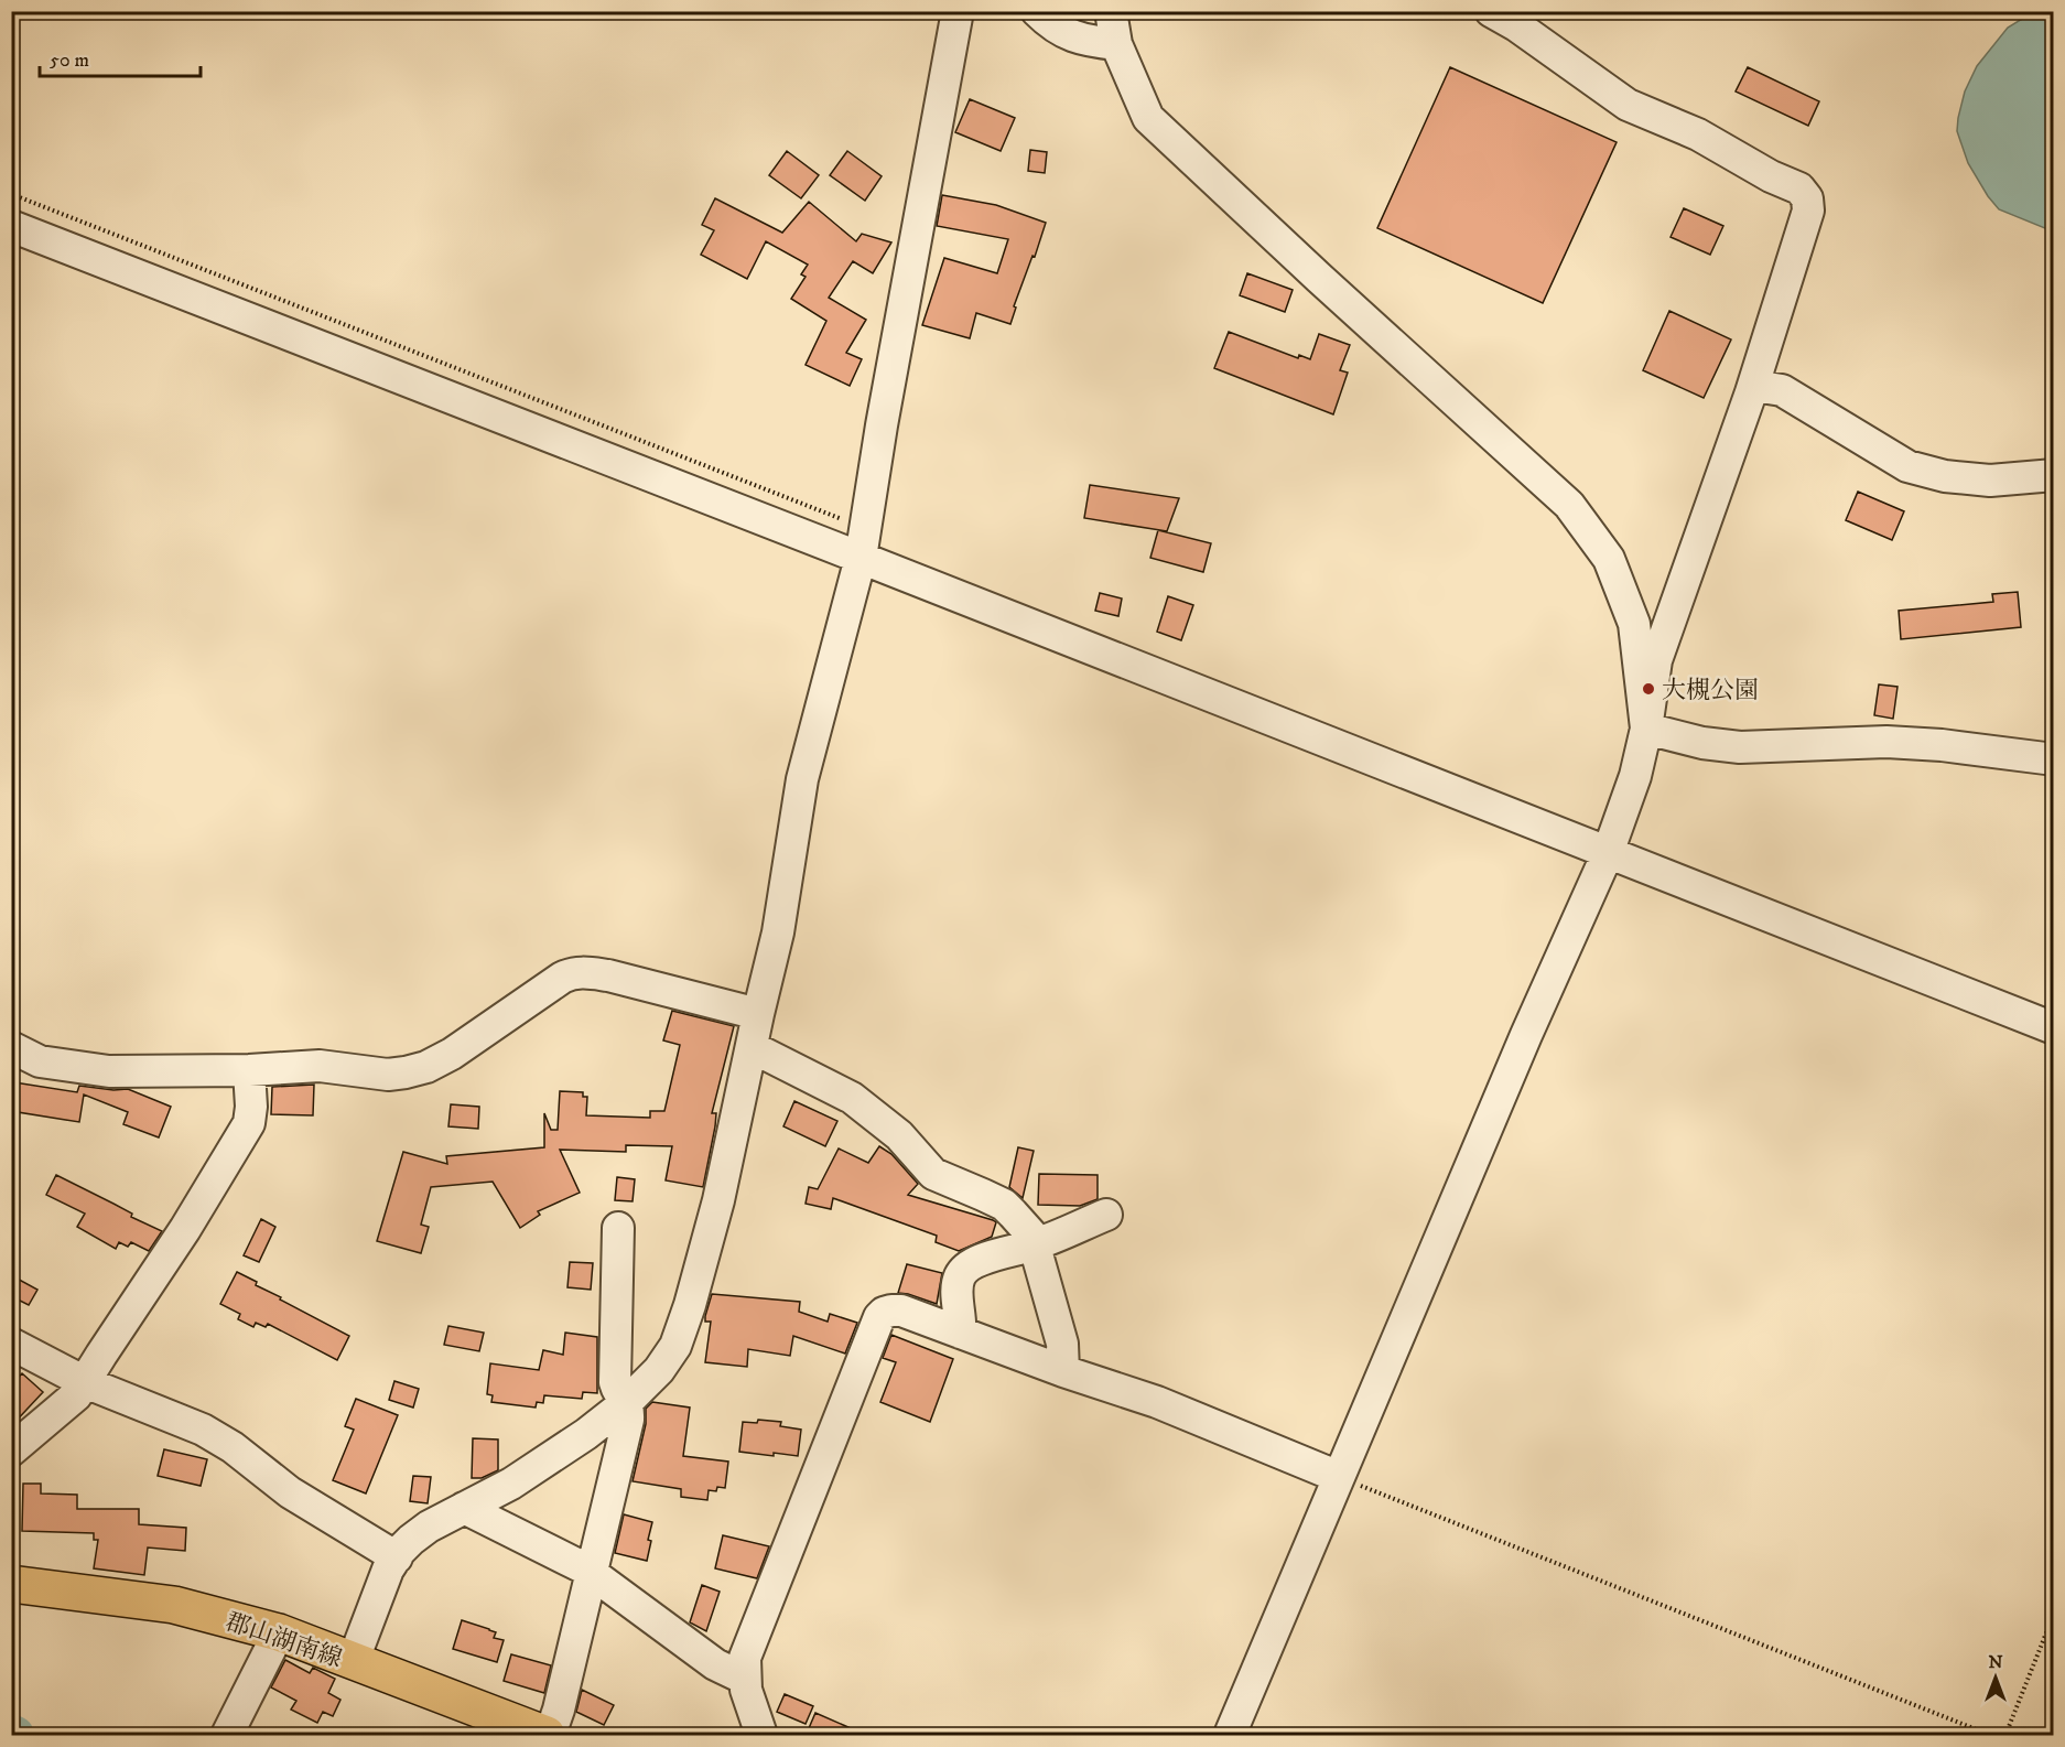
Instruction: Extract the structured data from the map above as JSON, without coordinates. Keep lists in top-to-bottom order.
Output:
{
  "streets": {
    "main road": ["郡山湖南線"]
  },
  "places": ["大槻公園"],
  "scale_bar": "50 m",
  "north": "top"
}
